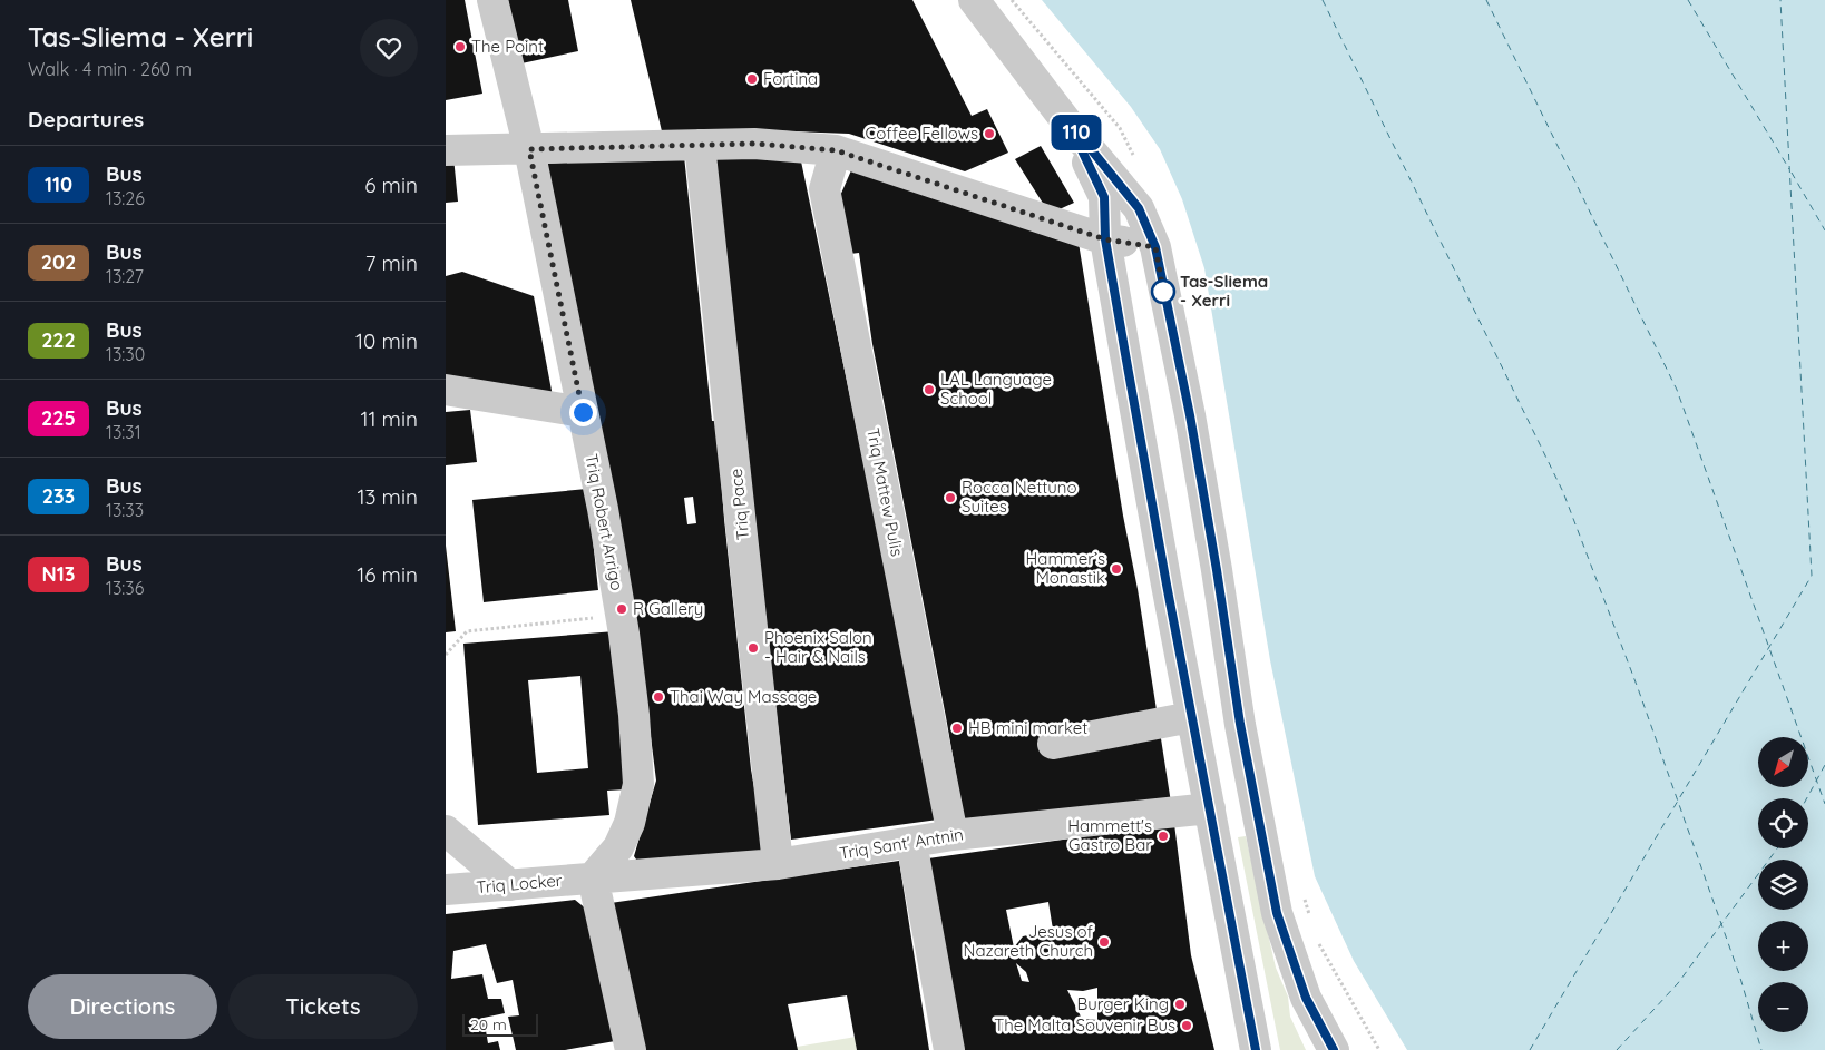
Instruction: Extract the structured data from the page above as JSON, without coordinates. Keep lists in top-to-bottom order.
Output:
{
  "streets": {
    "street": [
      "Triq Mattew Pulis",
      "Triq Pace",
      "Triq Robert Arrigo",
      "Triq Sant' Antnin",
      "Triq Locker"
    ]
  },
  "crossings": [
    ["Triq Mattew Pulis", "Triq Sant' Antnin"],
    ["Triq Pace", "Triq Sant' Antnin"],
    ["Triq Robert Arrigo", "Triq Sant' Antnin"],
    ["Triq Robert Arrigo", "Triq Locker"],
    ["Triq Sant' Antnin", "Triq Locker"]
  ],
  "places": [
    "The Point",
    "Fortina",
    "Coffee Fellows",
    "Tas-Sliema - Xerri",
    "LAL Language School",
    "Rocca Nettuno Suites",
    "Hammer’s Monastik",
    "R Gallery",
    "Phoenix Salon - Hair & Nails",
    "Thai Way Massage",
    "HB mini market",
    "Hammett's Gastro Bar",
    "Jesus of Nazareth Church",
    "Burger King",
    "The Malta Souvenir Bus"
  ],
  "lines": ["bus line 110"],
  "scale_bar": "20 m",
  "north": "bottom left",
  "page": {
    "heading": [
      ["Tas-Sliema - Xerri", "Walk · 4 min · 260 m"],
      "Departures"
    ],
    "on_map": "110",
    "list": [
      {
        "mark": "110",
        "name": "Bus",
        "note": "13:26",
        "value": "6 min"
      },
      {
        "mark": "202",
        "name": "Bus",
        "note": "13:27",
        "value": "7 min"
      },
      {
        "mark": "222",
        "name": "Bus",
        "note": "13:30",
        "value": "10 min"
      },
      {
        "mark": "225",
        "name": "Bus",
        "note": "13:31",
        "value": "11 min"
      },
      {
        "mark": "233",
        "name": "Bus",
        "note": "13:33",
        "value": "13 min"
      },
      {
        "mark": "N13",
        "name": "Bus",
        "note": "13:36",
        "value": "16 min"
      }
    ],
    "map_buttons": ["+", "−"],
    "buttons": ["Directions", "Tickets"],
    "scale": "20 m"
  }
}
